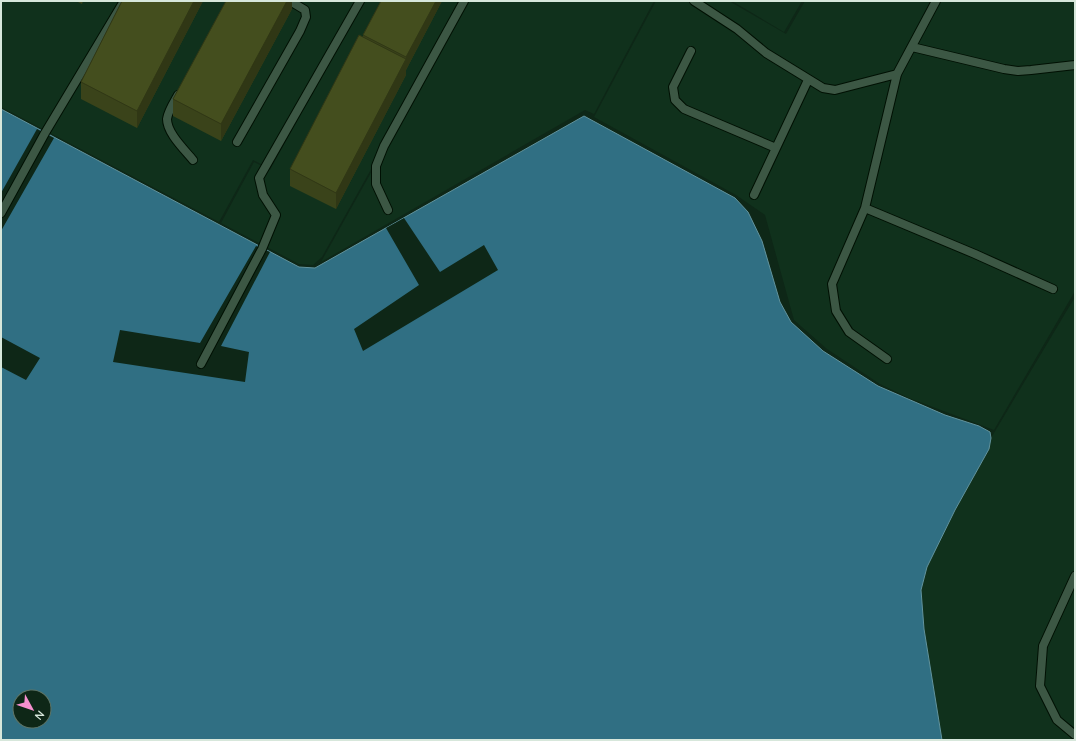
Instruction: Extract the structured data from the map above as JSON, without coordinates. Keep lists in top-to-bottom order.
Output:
{
  "north": "bottom right"
}
